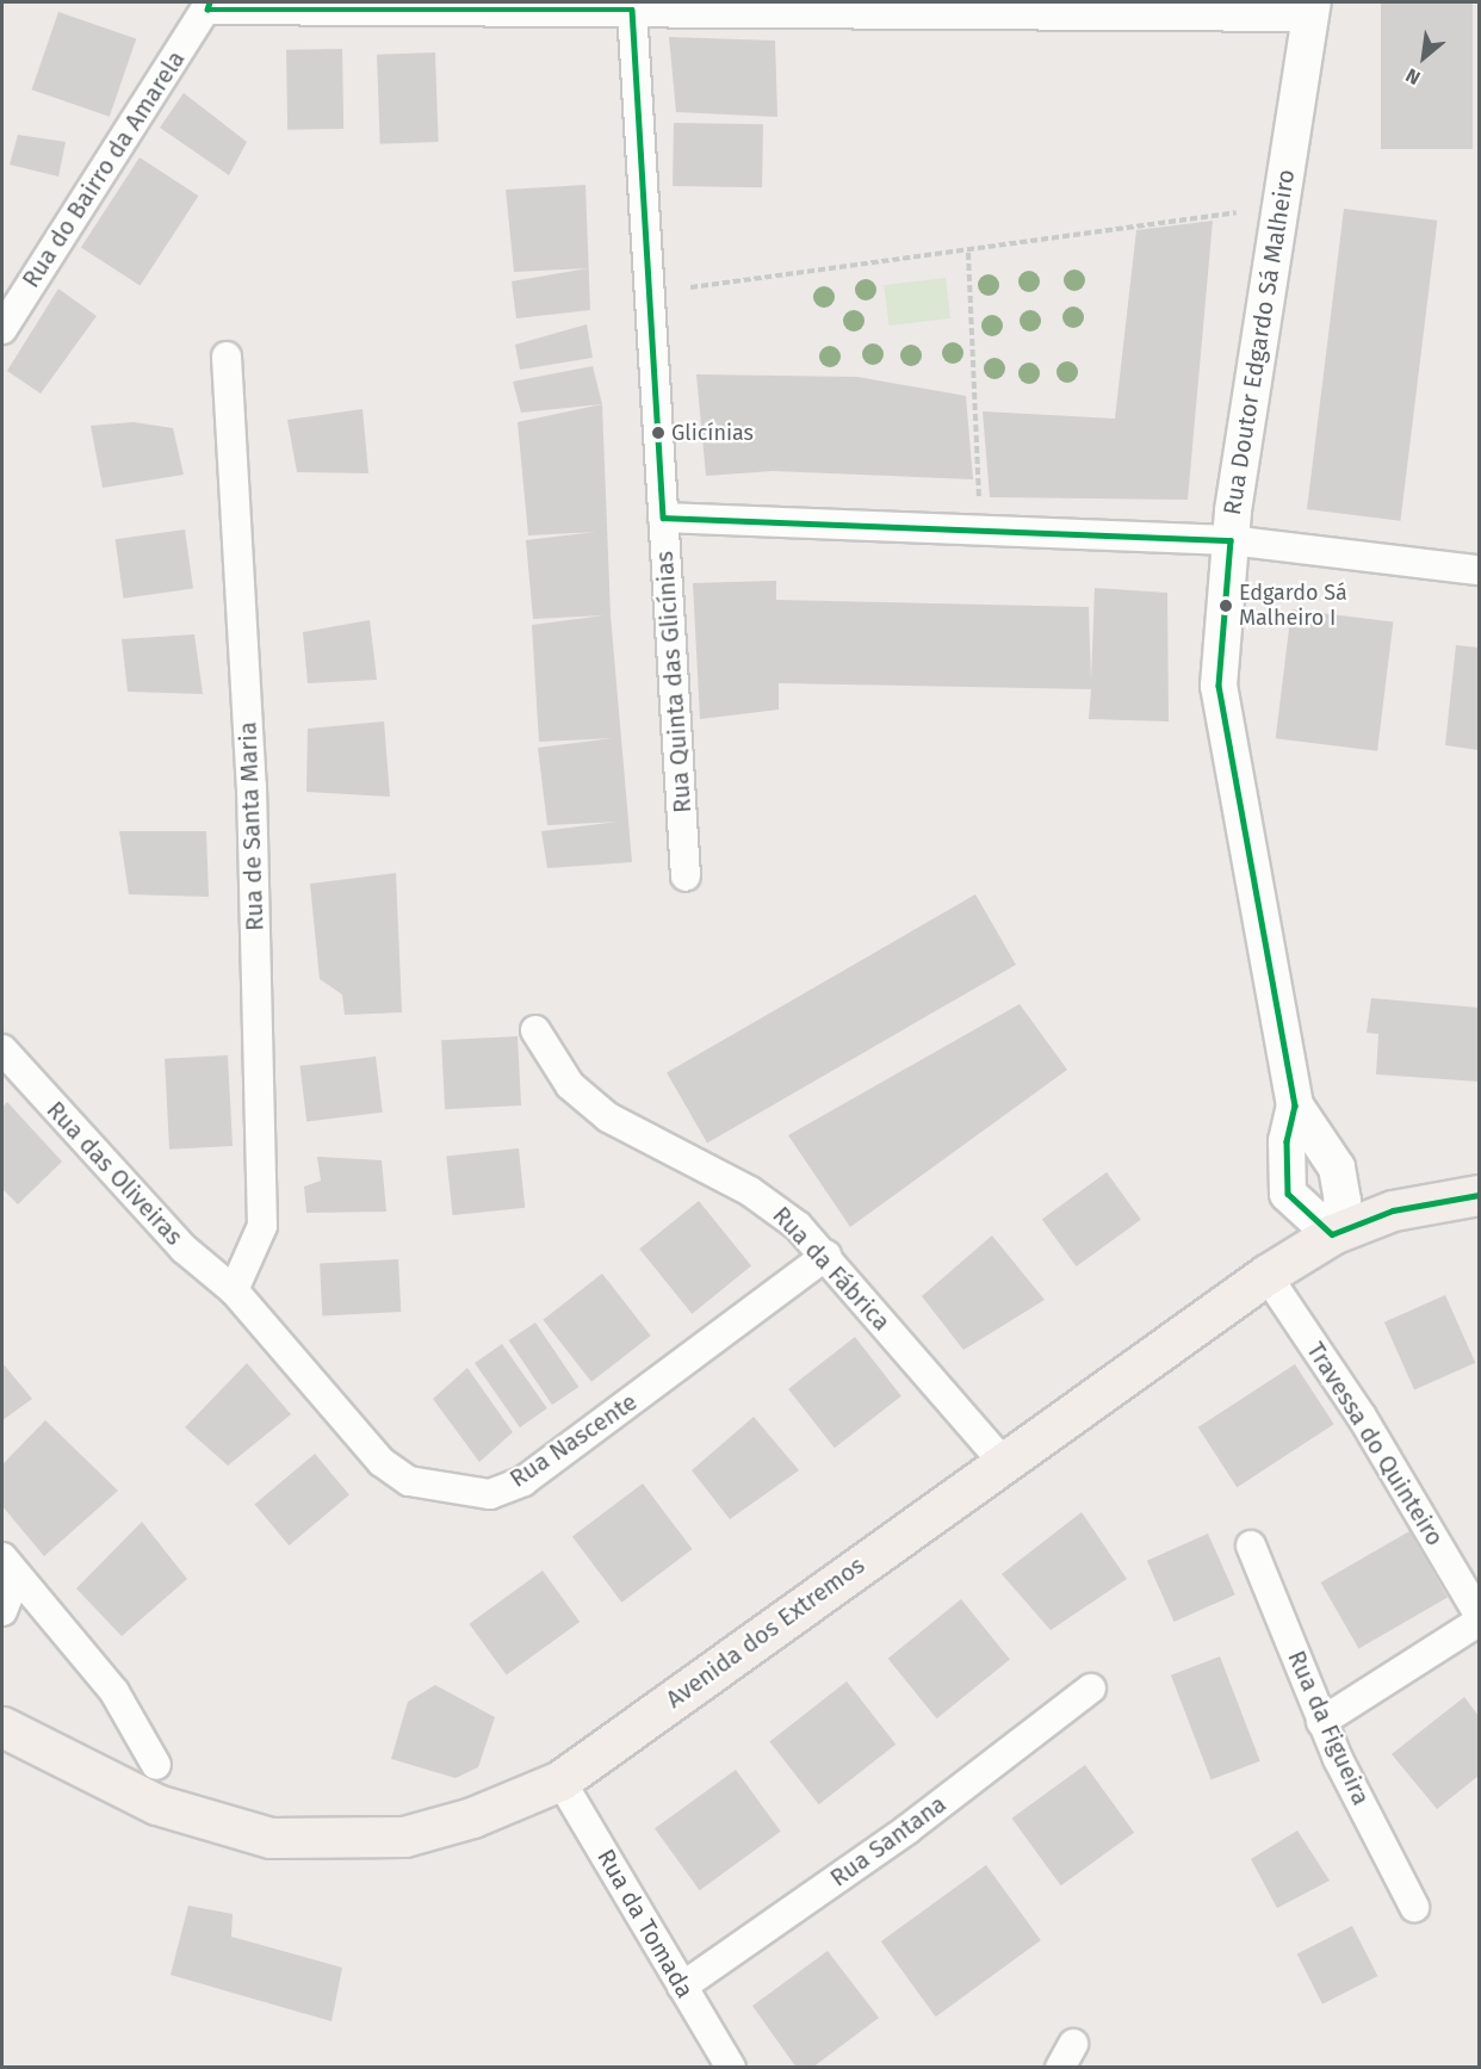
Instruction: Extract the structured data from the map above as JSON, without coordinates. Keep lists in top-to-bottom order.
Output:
{
  "streets": {
    "main road": ["Avenida dos Extremos"],
    "street": [
      "Rua do Bairro da Amarela",
      "Rua Doutor Edgardo Sá Malheiro",
      "Rua Quinta das Glicínias",
      "Rua de Santa Maria",
      "Rua das Oliveiras",
      "Rua da Fábrica",
      "Rua Nascente",
      "Travessa do Quinteiro",
      "Rua da Figueira",
      "Rua Santana",
      "Rua da Tomada"
    ]
  },
  "crossings": [
    ["Rua Doutor Edgardo Sá Malheiro", "Avenida dos Extremos"],
    ["Rua de Santa Maria", "Rua das Oliveiras"],
    ["Rua de Santa Maria", "Rua Nascente"],
    ["Rua das Oliveiras", "Rua Nascente"],
    ["Rua da Fábrica", "Rua Nascente"],
    ["Rua da Fábrica", "Avenida dos Extremos"],
    ["Travessa do Quinteiro", "Avenida dos Extremos"],
    ["Avenida dos Extremos", "Rua da Tomada"],
    ["Rua Santana", "Rua da Tomada"]
  ],
  "places": ["Glicínias", "Edgardo Sá Malheiro I"],
  "north": "bottom left"
}
